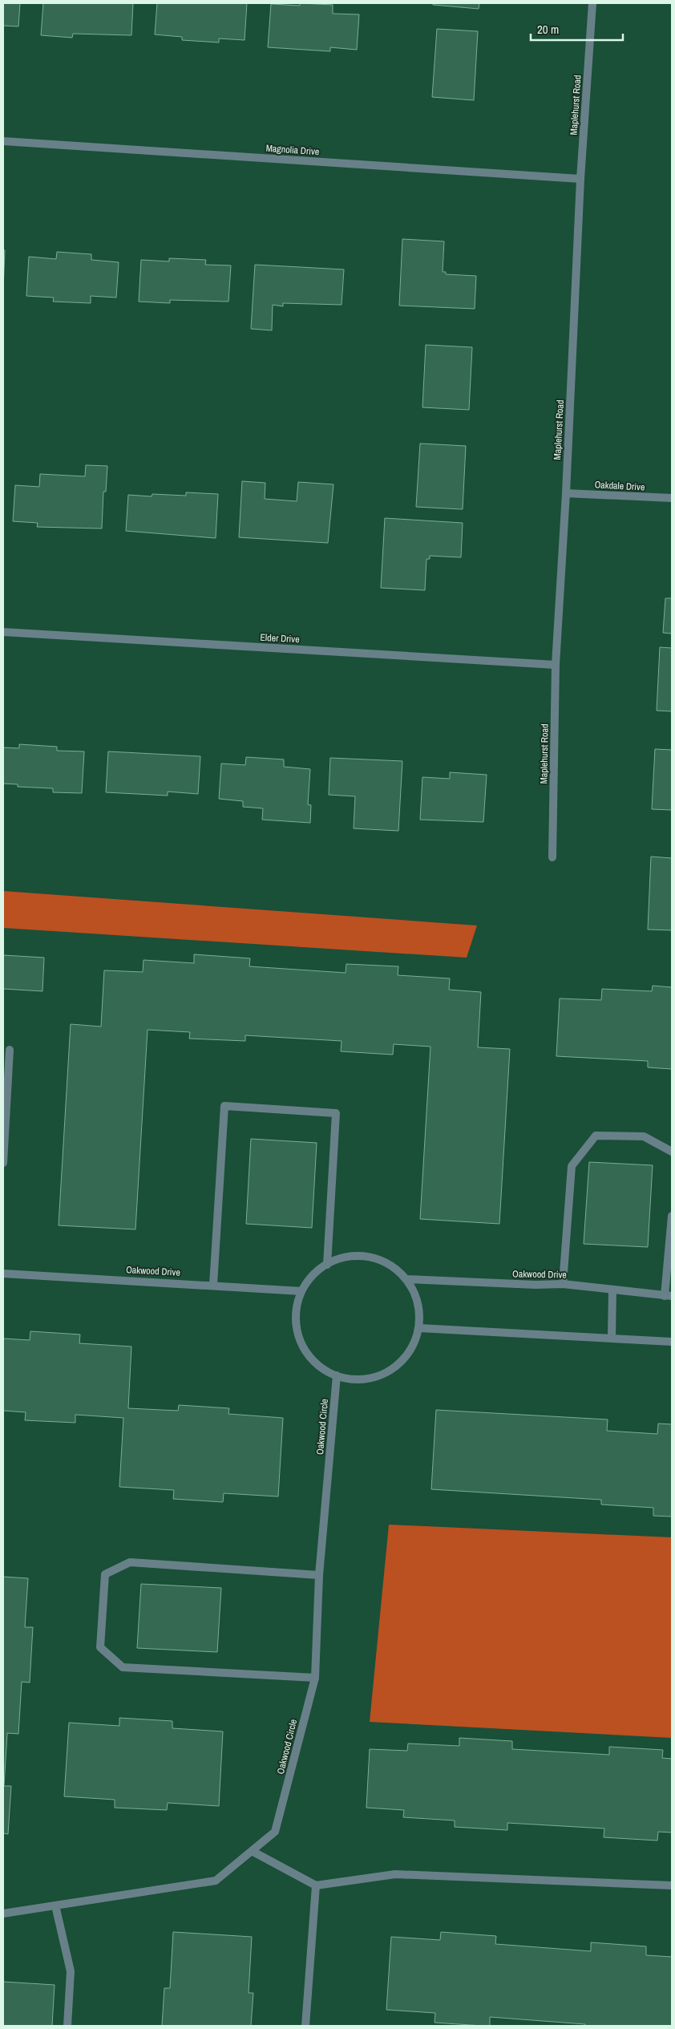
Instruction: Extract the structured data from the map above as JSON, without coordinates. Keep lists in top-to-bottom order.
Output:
{
  "streets": {
    "street": [
      "Maplehurst Road",
      "Magnolia Drive",
      "Oakdale Drive",
      "Elder Drive",
      "Oakwood Drive",
      "Oakwood Circle"
    ]
  },
  "crossings": [
    ["Maplehurst Road", "Magnolia Drive"],
    ["Maplehurst Road", "Oakdale Drive"],
    ["Maplehurst Road", "Elder Drive"],
    ["Oakwood Drive", "Oakwood Circle"]
  ],
  "scale_bar": "20 m"
}
